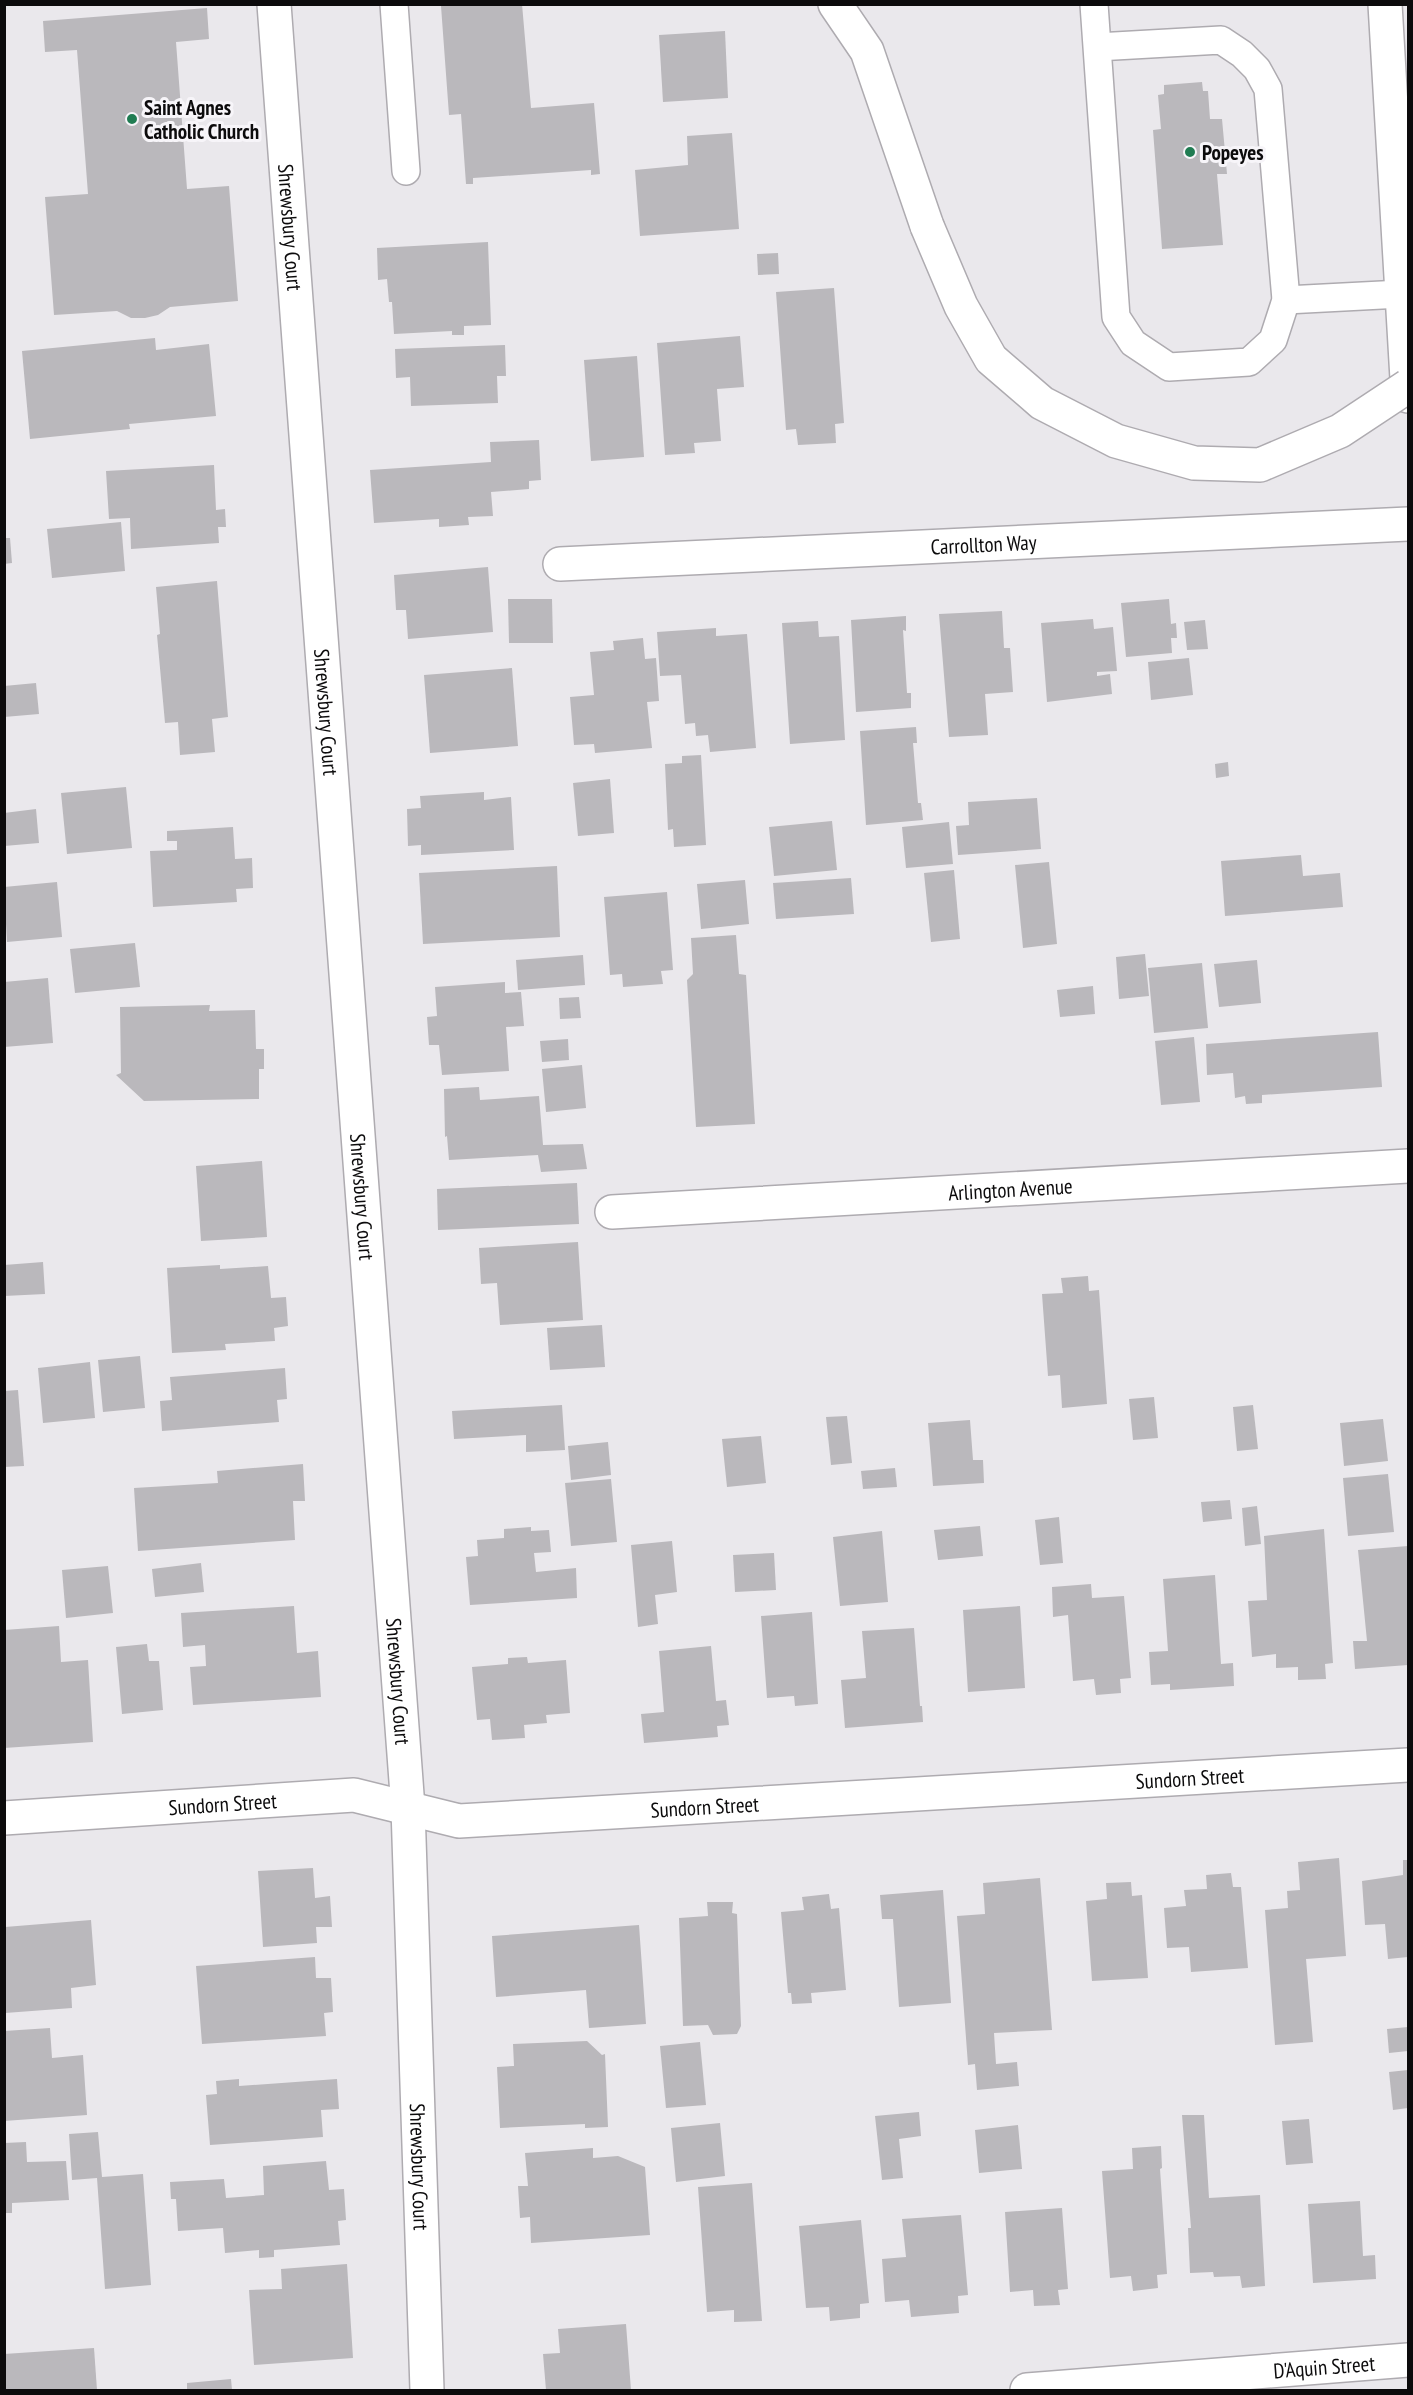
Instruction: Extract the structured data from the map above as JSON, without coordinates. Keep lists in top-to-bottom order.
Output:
{
  "streets": {
    "main road": [
      "Shrewsbury Court",
      "Carrollton Way",
      "Arlington Avenue",
      "Sundorn Street",
      "D'Aquin Street"
    ]
  },
  "crossings": [
    ["Shrewsbury Court", "Sundorn Street"]
  ],
  "places": ["Saint Agnes Catholic Church", "Popeyes"]
}
